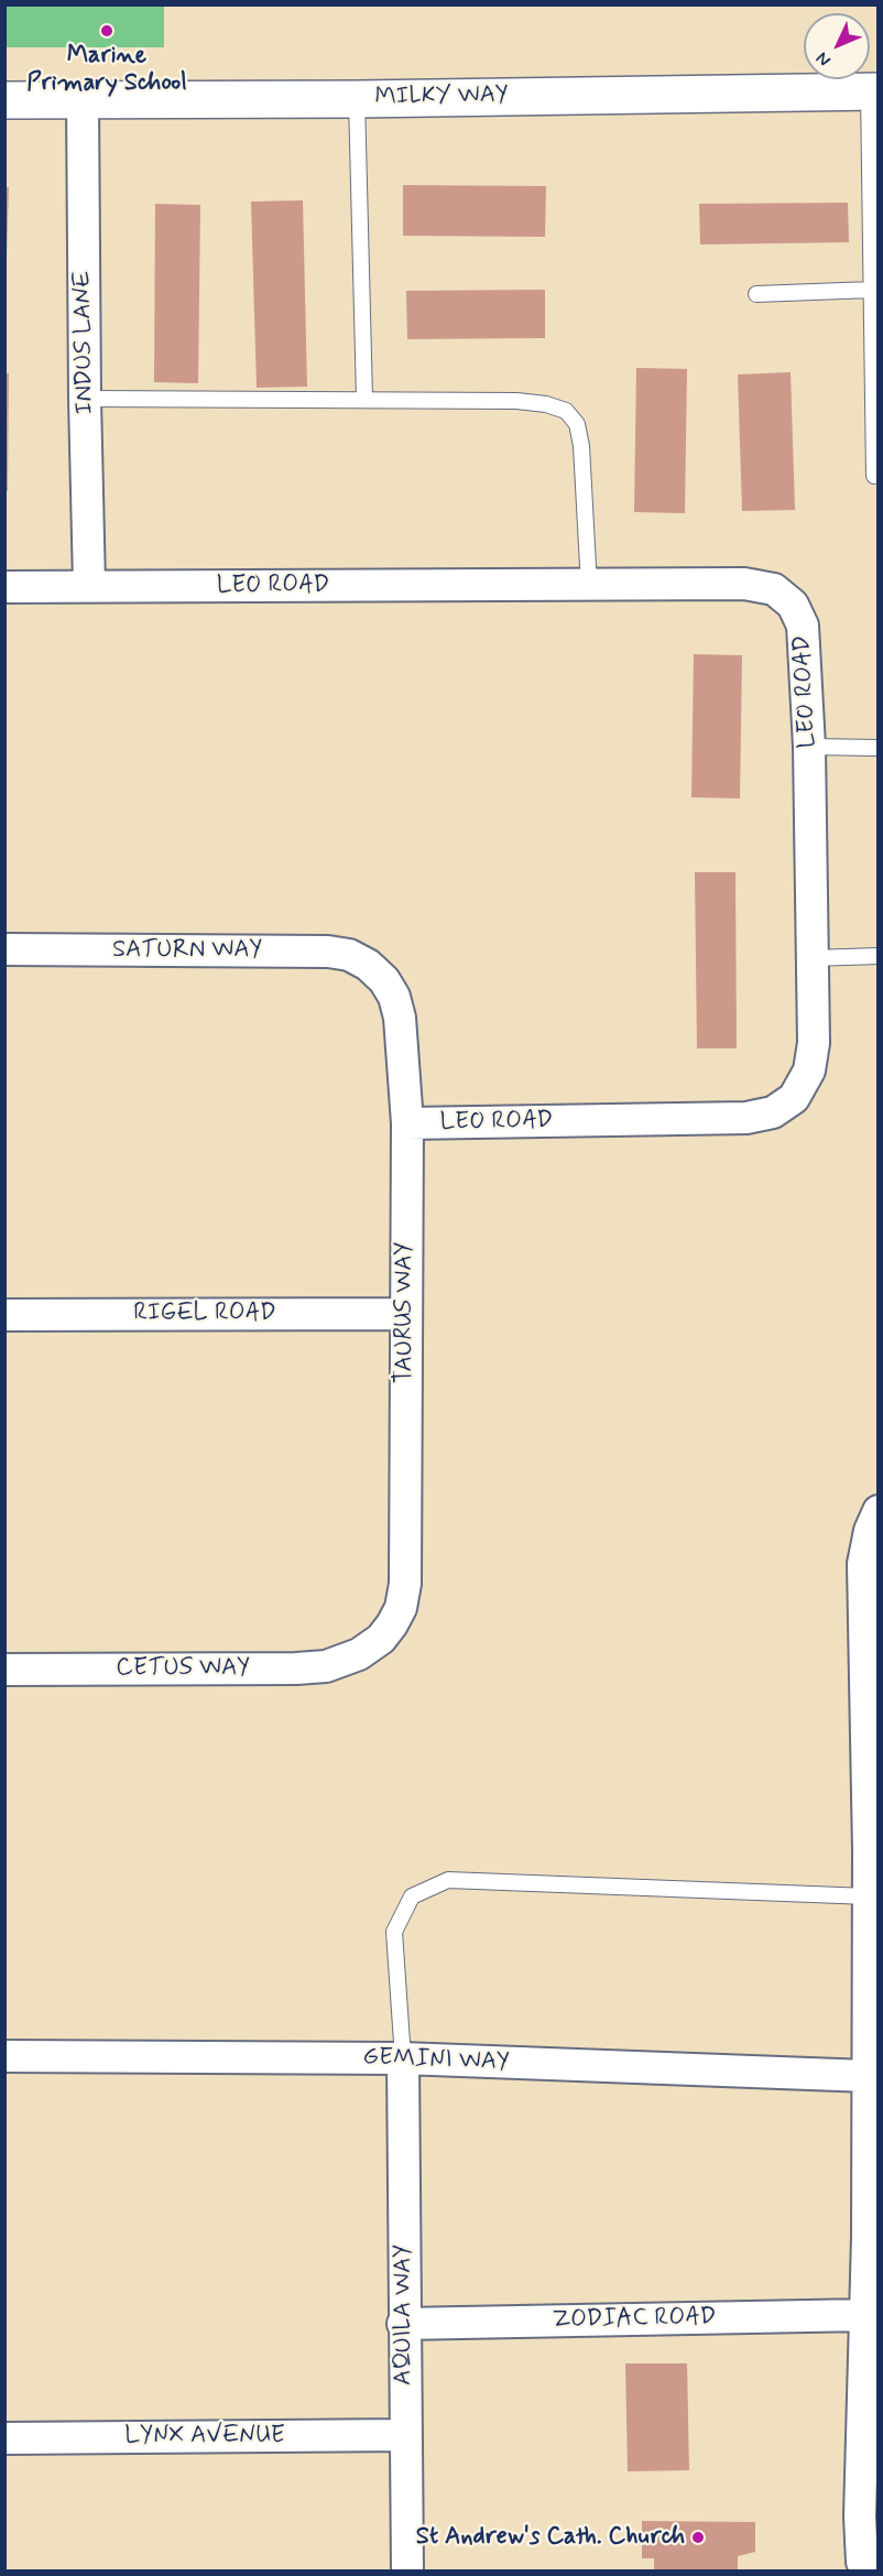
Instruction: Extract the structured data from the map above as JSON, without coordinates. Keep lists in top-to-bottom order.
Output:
{
  "streets": {
    "street": [
      "MILKY WAY",
      "INDUS LANE",
      "LEO ROAD",
      "SATURN WAY",
      "TAURUS WAY",
      "RIGEL ROAD",
      "CETUS WAY",
      "GEMINI WAY",
      "AQUILA WAY",
      "ZODIAC ROAD",
      "LYNX AVENUE"
    ]
  },
  "crossings": [
    ["MILKY WAY", "INDUS LANE"],
    ["INDUS LANE", "LEO ROAD"],
    ["LEO ROAD", "TAURUS WAY"],
    ["SATURN WAY", "TAURUS WAY"],
    ["TAURUS WAY", "RIGEL ROAD"],
    ["TAURUS WAY", "CETUS WAY"],
    ["GEMINI WAY", "AQUILA WAY"],
    ["AQUILA WAY", "ZODIAC ROAD"],
    ["AQUILA WAY", "LYNX AVENUE"]
  ],
  "places": ["Marine Primary School", "St Andrew's Cath. Church"],
  "north": "bottom left"
}
